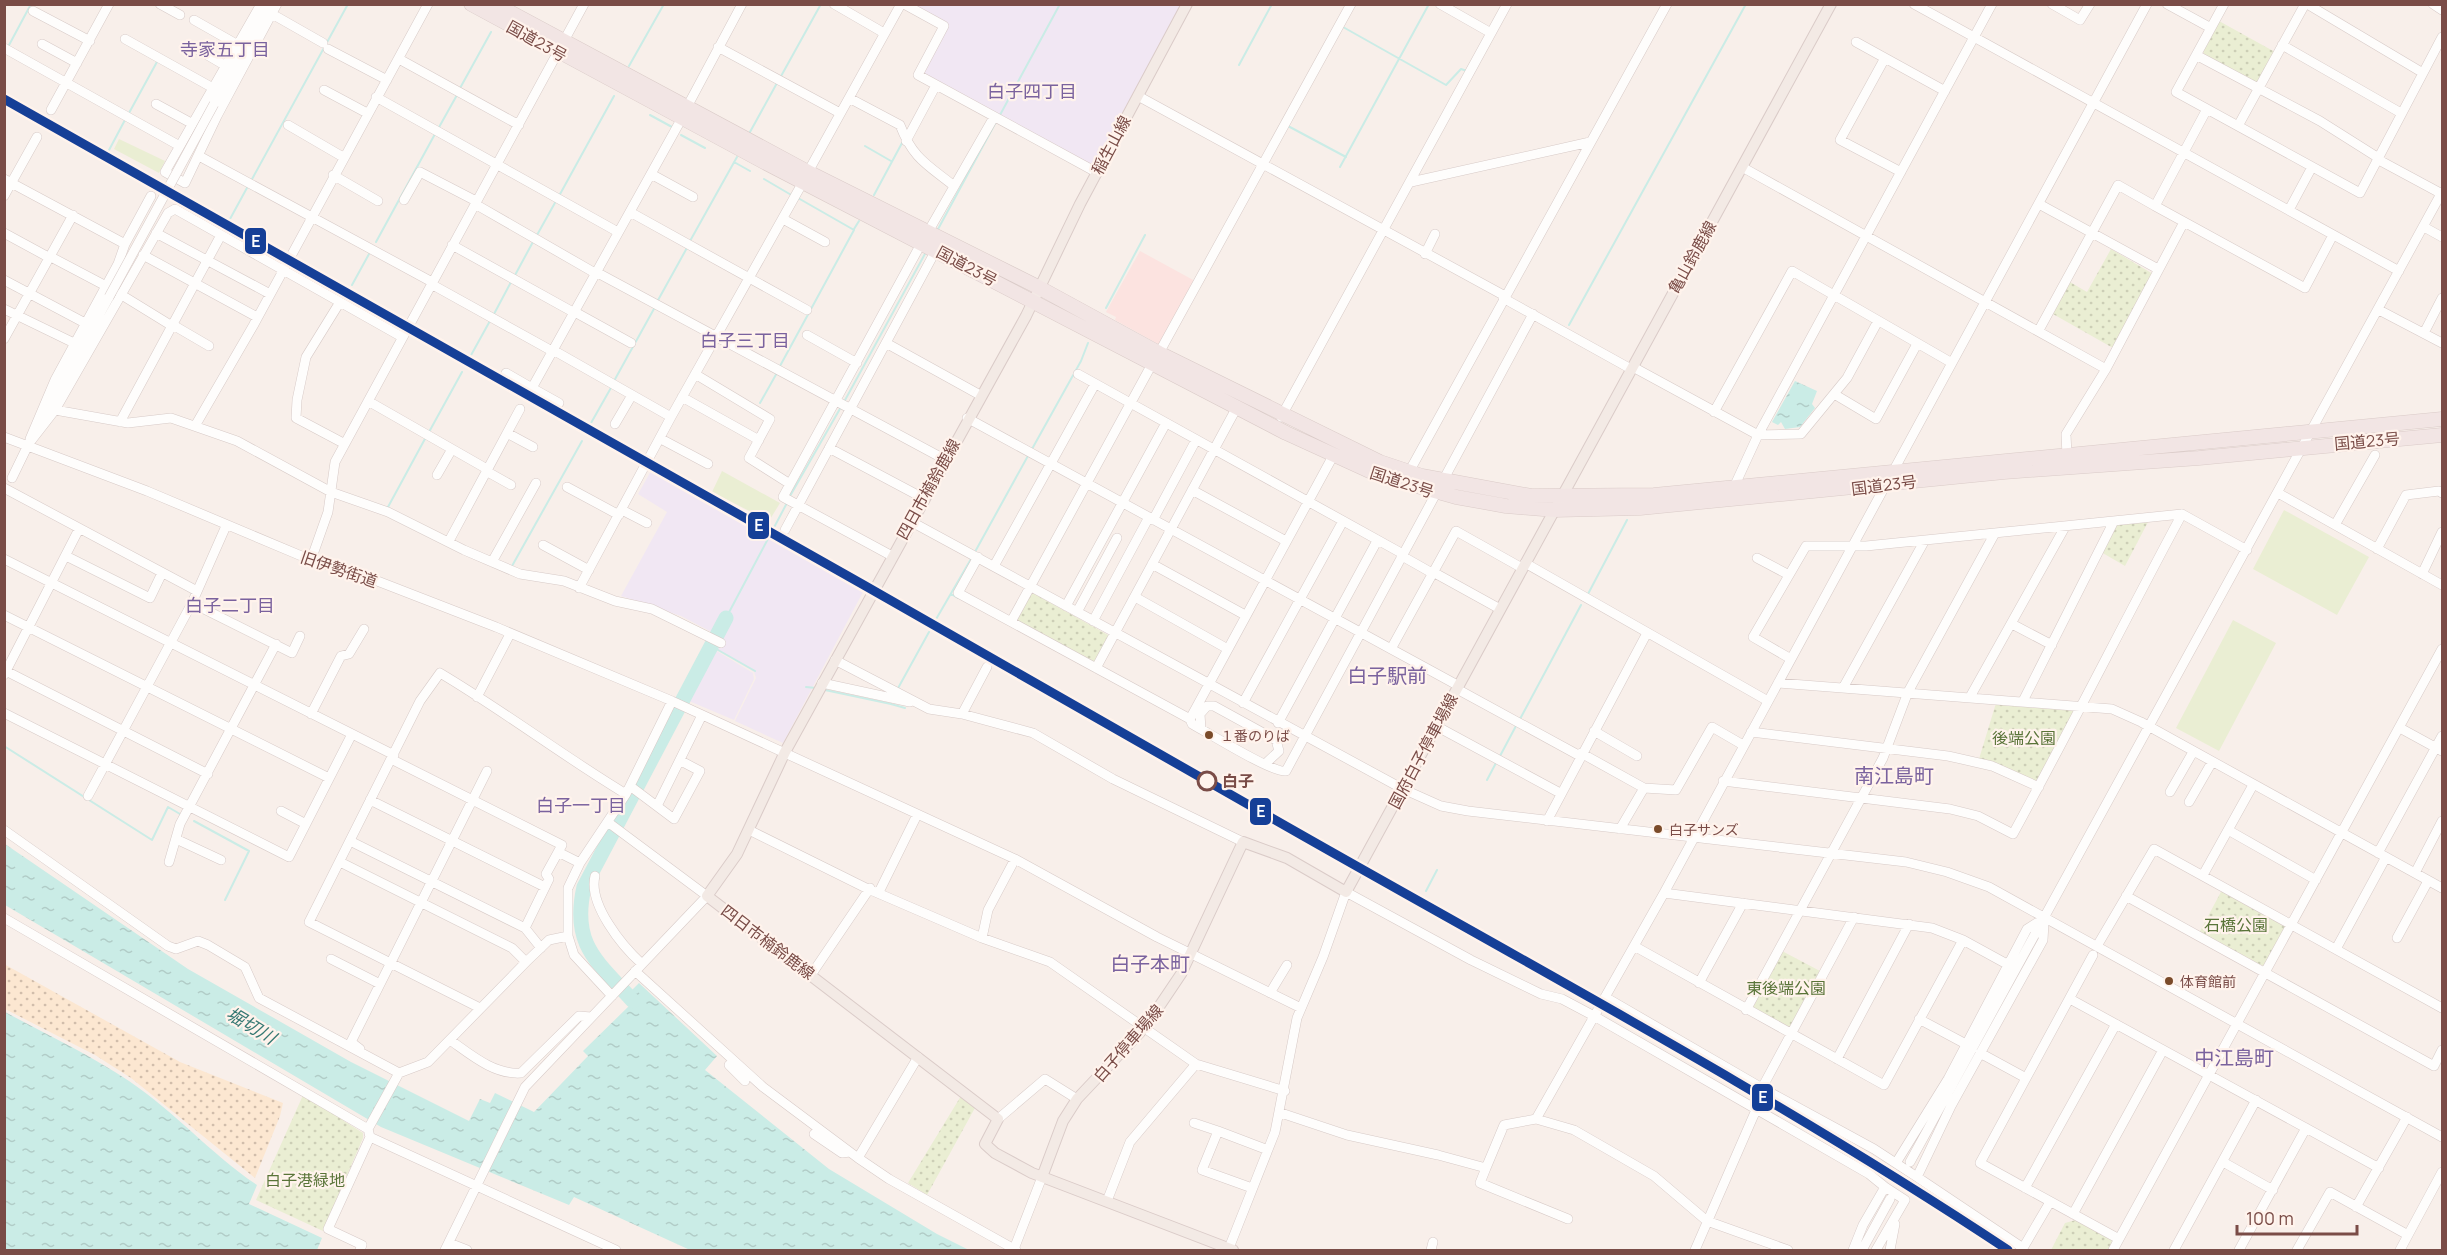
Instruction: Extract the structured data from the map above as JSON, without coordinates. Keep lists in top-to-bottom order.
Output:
{
  "streets": {
    "highway": ["国道23号"],
    "main road": [
      "稲生山線",
      "亀山鈴鹿線",
      "四日市楠鈴鹿線",
      "国府白子停車場線",
      "白子停車場線"
    ],
    "street": ["旧伊勢街道"]
  },
  "crossings": [
    ["国道23号", "稲生山線"],
    ["国道23号", "亀山鈴鹿線"],
    ["国道23号", "四日市楠鈴鹿線"],
    ["国道23号", "国府白子停車場線"],
    ["稲生山線", "四日市楠鈴鹿線"],
    ["亀山鈴鹿線", "国府白子停車場線"],
    ["四日市楠鈴鹿線", "旧伊勢街道"],
    ["旧伊勢街道", "白子停車場線"]
  ],
  "districts": [
    "寺家五丁目",
    "白子四丁目",
    "白子三丁目",
    "白子二丁目",
    "白子駅前",
    "南江島町",
    "白子一丁目",
    "白子本町",
    "中江島町"
  ],
  "water": ["堀切川"],
  "parks": [
    "後端公園",
    "石橋公園",
    "東後端公園",
    "白子港緑地"
  ],
  "places": [
    "１番のりば",
    "白子",
    "白子サンズ",
    "体育館前"
  ],
  "lines": ["transit line E"],
  "scale_bar": "100 m"
}
